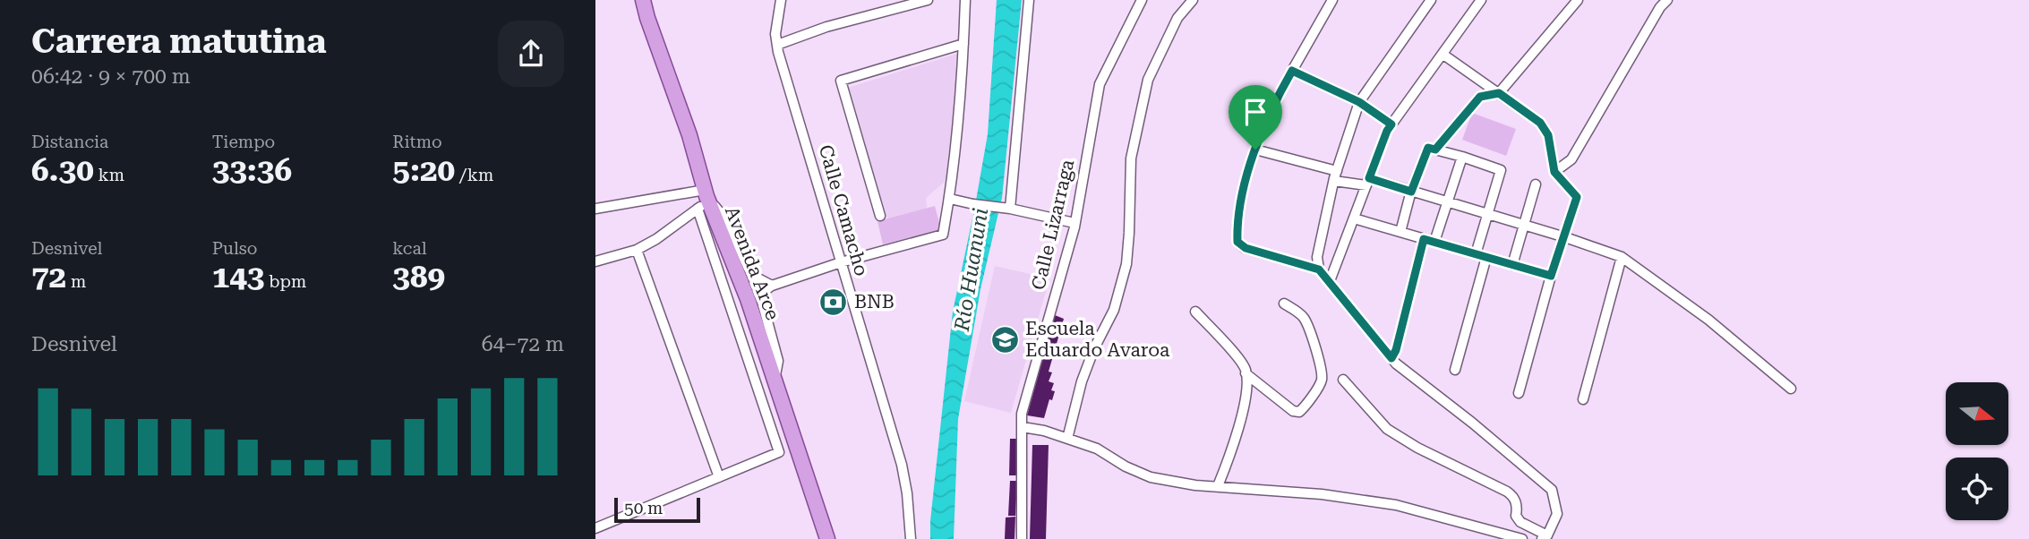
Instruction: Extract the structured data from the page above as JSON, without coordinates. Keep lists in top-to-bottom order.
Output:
{
  "streets": {
    "main road": ["Avenida Arce"],
    "street": ["Calle Camacho", "Calle Lizarraga"]
  },
  "water": ["Río Huanuni"],
  "places": {
    "bank": ["BNB"],
    "school or university": ["Escuela Eduardo Avaroa"]
  },
  "scale_bar": "50 m",
  "north": "right",
  "page": {
    "heading": ["Carrera matutina", "06:42 · 9 × 700 m"],
    "stats": [
      ["Distancia", "6.30 km"],
      ["Tiempo", "33:36"],
      ["Ritmo", "5:20 /km"],
      ["Desnivel", "72 m"],
      ["Pulso", "143 bpm"],
      ["kcal", "389"]
    ],
    "chart": ["Desnivel", "64–72 m"],
    "scale": "50 m"
  }
}
